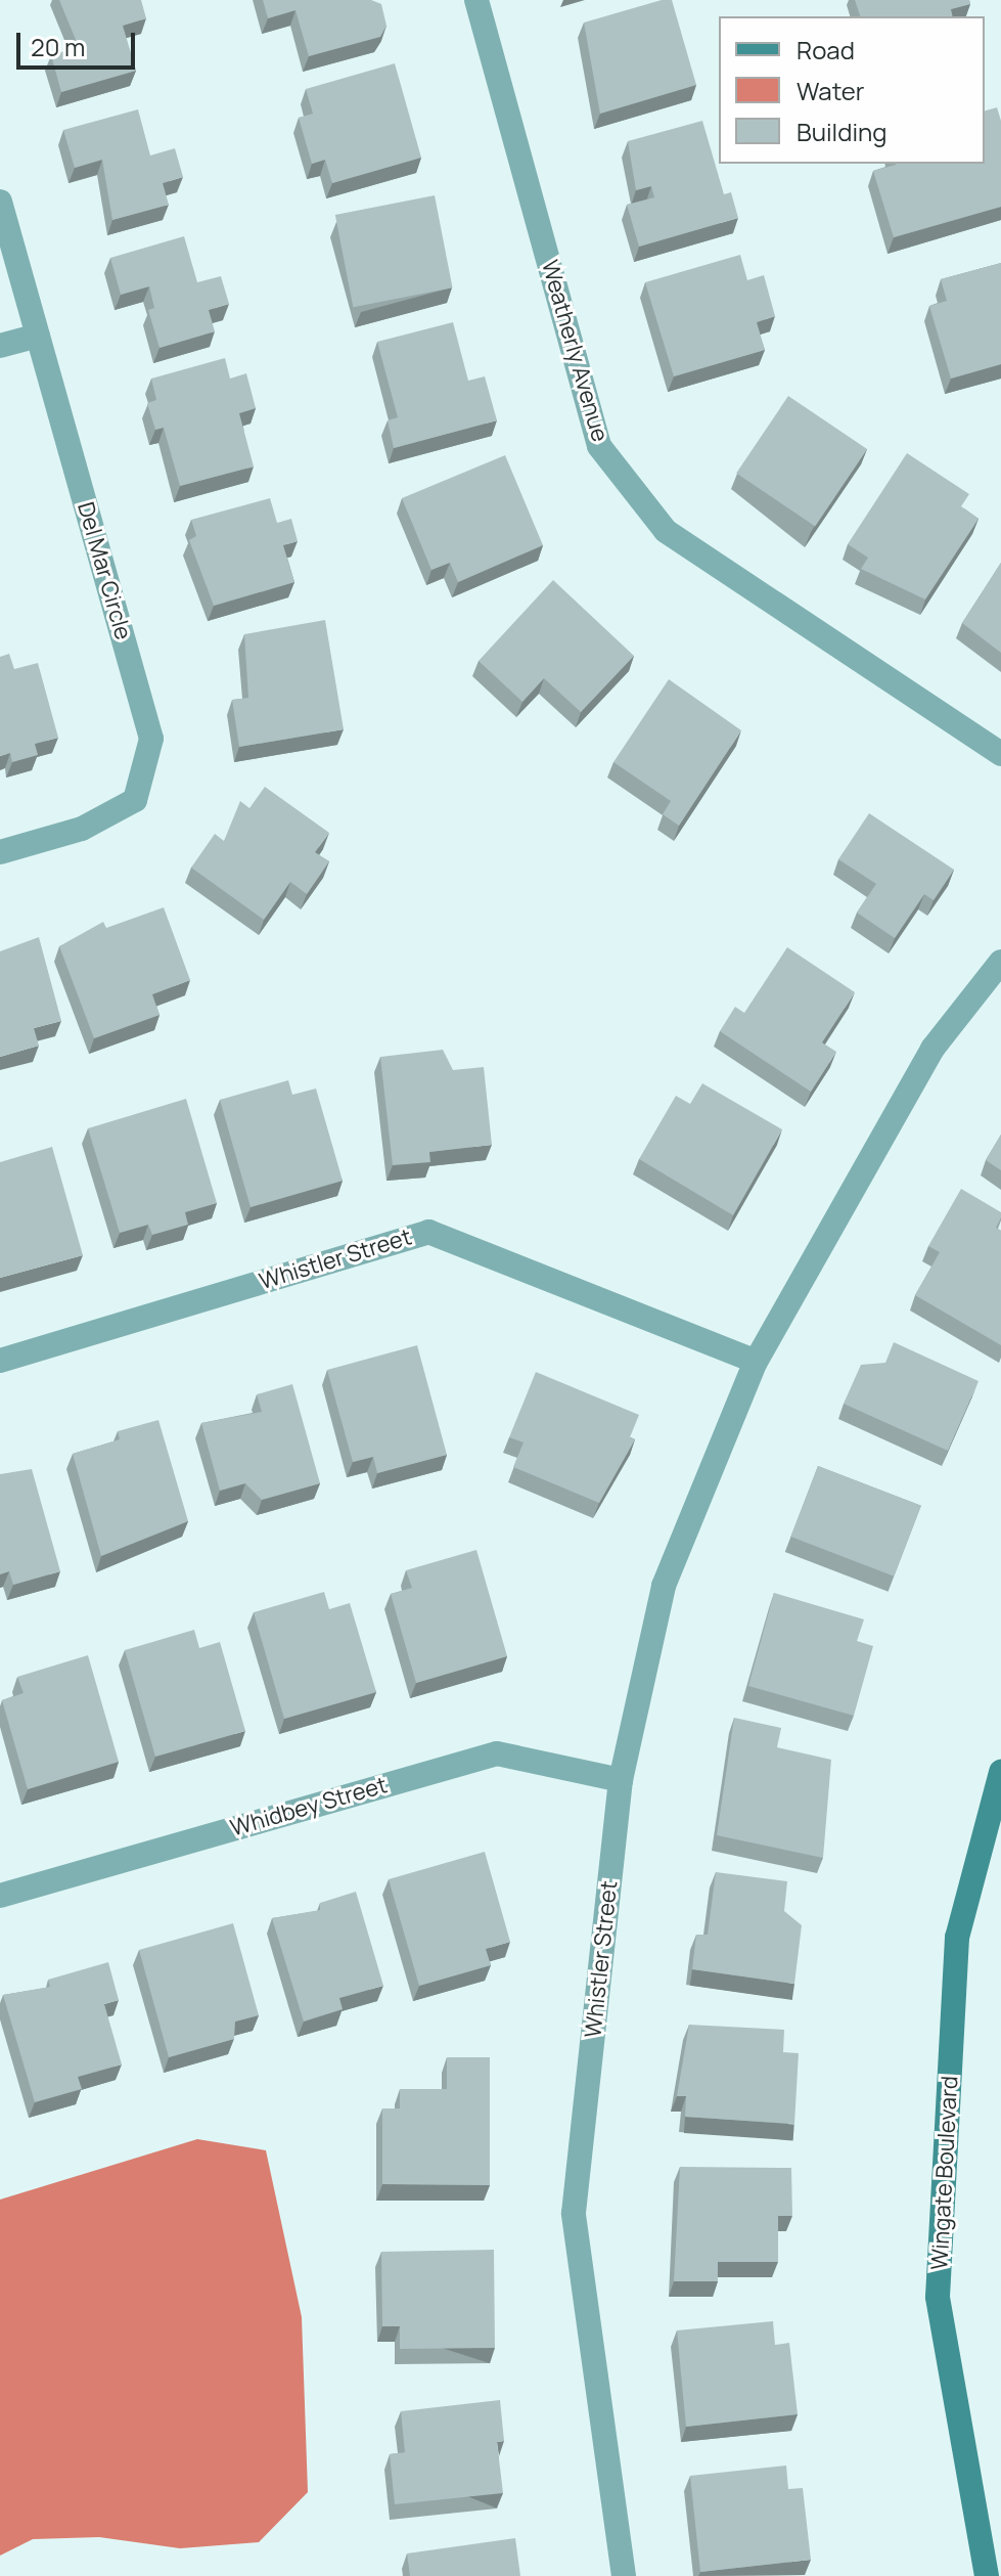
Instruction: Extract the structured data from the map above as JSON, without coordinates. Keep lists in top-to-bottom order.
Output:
{
  "streets": {
    "street": [
      "Weatherly Avenue",
      "Del Mar Circle",
      "Whistler Street",
      "Whidbey Street",
      "Wingate Boulevard"
    ]
  },
  "crossings": [
    ["Whistler Street", "Whidbey Street"]
  ],
  "legend": ["Road", "Water", "Building"],
  "scale_bar": "20 m"
}
